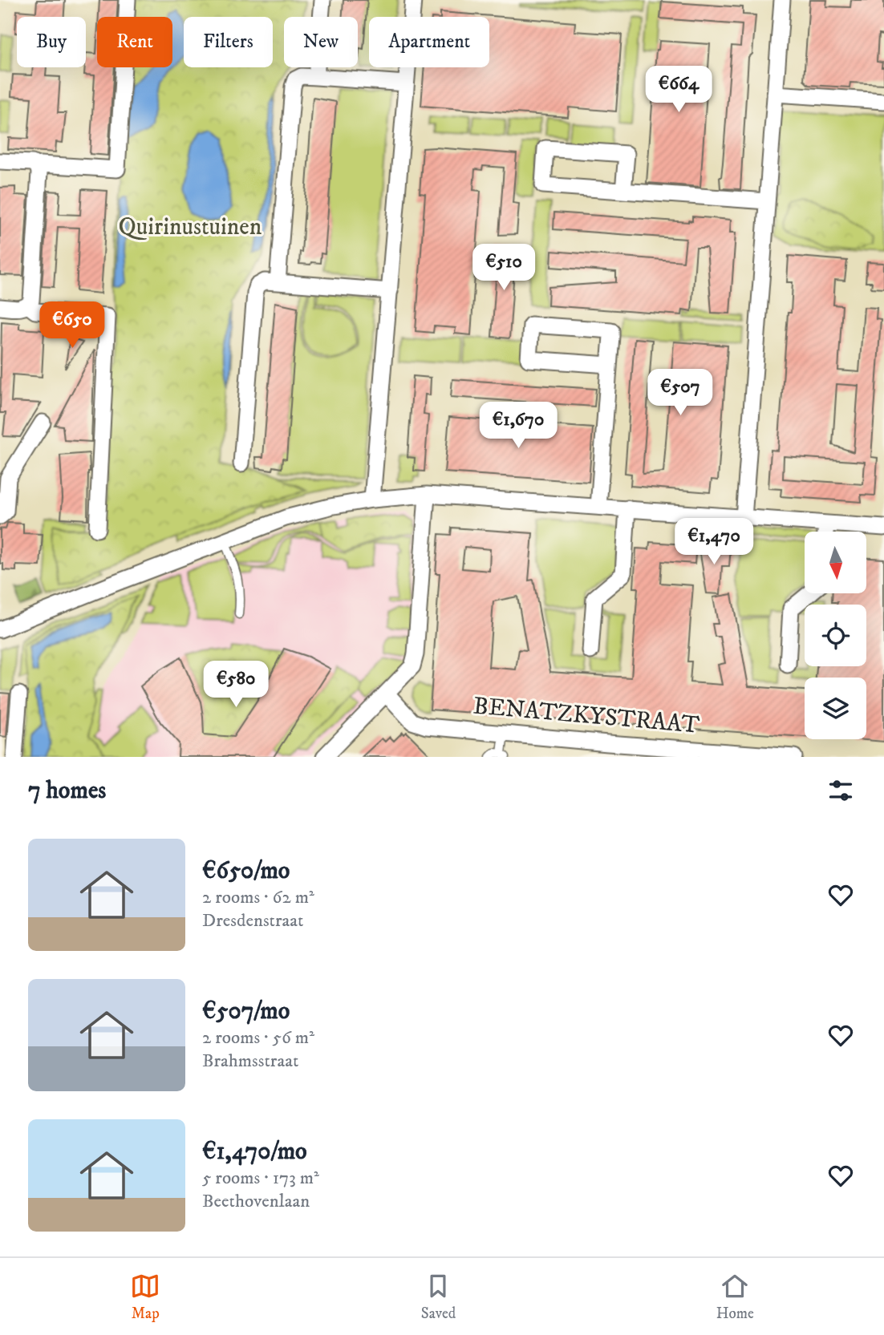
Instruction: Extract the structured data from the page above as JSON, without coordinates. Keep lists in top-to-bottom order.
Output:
{
  "streets": {
    "street": ["BENATZKYSTRAAT"]
  },
  "parks": ["Quirinustuinen"],
  "north": "bottom",
  "page": {
    "chip": [
      "Buy",
      "Rent",
      "Filters",
      "New",
      "Apartment"
    ],
    "price": [
      "€664",
      "€510",
      "€650",
      "€507",
      "€1,670",
      "€1,470",
      "€580"
    ],
    "heading": "7 homes",
    "list": [
      {
        "name": "€650/mo",
        "note": "2 rooms · 62 m² · Dresdenstraat"
      },
      {
        "name": "€507/mo",
        "note": "2 rooms · 56 m² · Brahmsstraat"
      },
      {
        "name": "€1,470/mo",
        "note": "5 rooms · 173 m² · Beethovenlaan"
      }
    ],
    "tabs": ["Map", "Saved", "Home"]
  }
}
